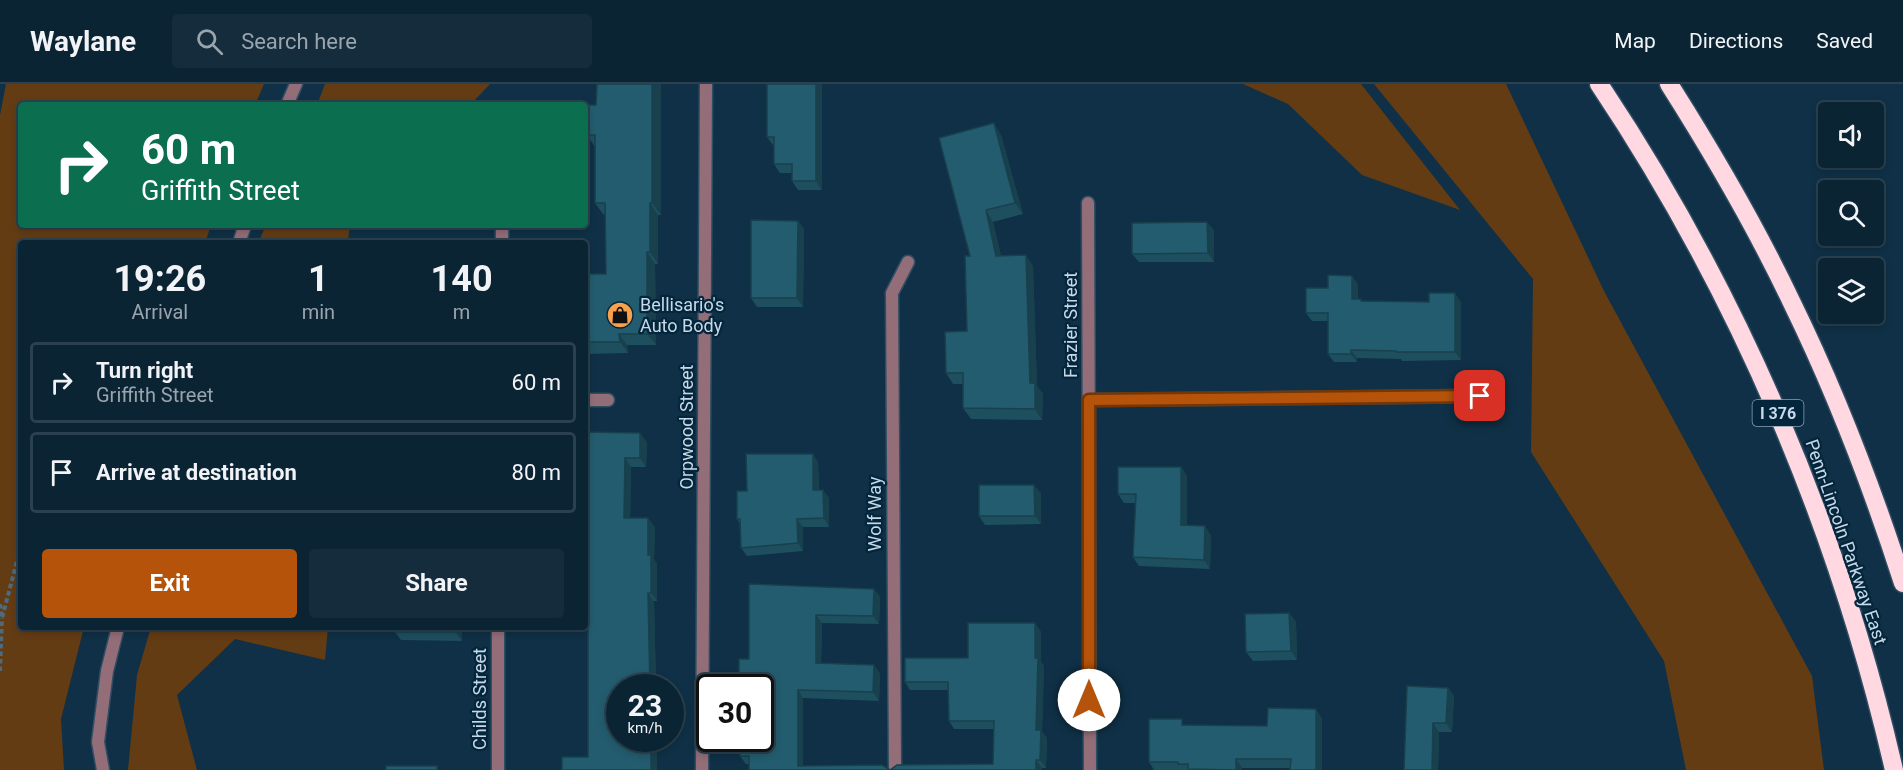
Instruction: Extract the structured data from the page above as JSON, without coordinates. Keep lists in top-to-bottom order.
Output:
{
  "streets": {
    "highway": ["I 376", "Penn-Lincoln Parkway East"],
    "street": [
      "Frazier Street",
      "Orpwood Street",
      "Wolf Way",
      "Childs Street"
    ]
  },
  "places": {
    "shop": ["Bellisario's Auto Body"]
  },
  "page": {
    "header": "Waylane",
    "search": "Search here",
    "nav": ["Map", "Directions", "Saved"],
    "turn": ["60 m", "Griffith Street"],
    "eta": [
      "19:26",
      "Arrival",
      "1",
      "min",
      "140",
      "m"
    ],
    "list": [
      {
        "name": "Turn right",
        "note": "Griffith Street",
        "value": "60 m"
      },
      {
        "name": "Arrive at destination",
        "value": "80 m"
      }
    ],
    "buttons": ["Exit", "Share"],
    "speed": "23 km/h",
    "limit": "30"
  }
}
